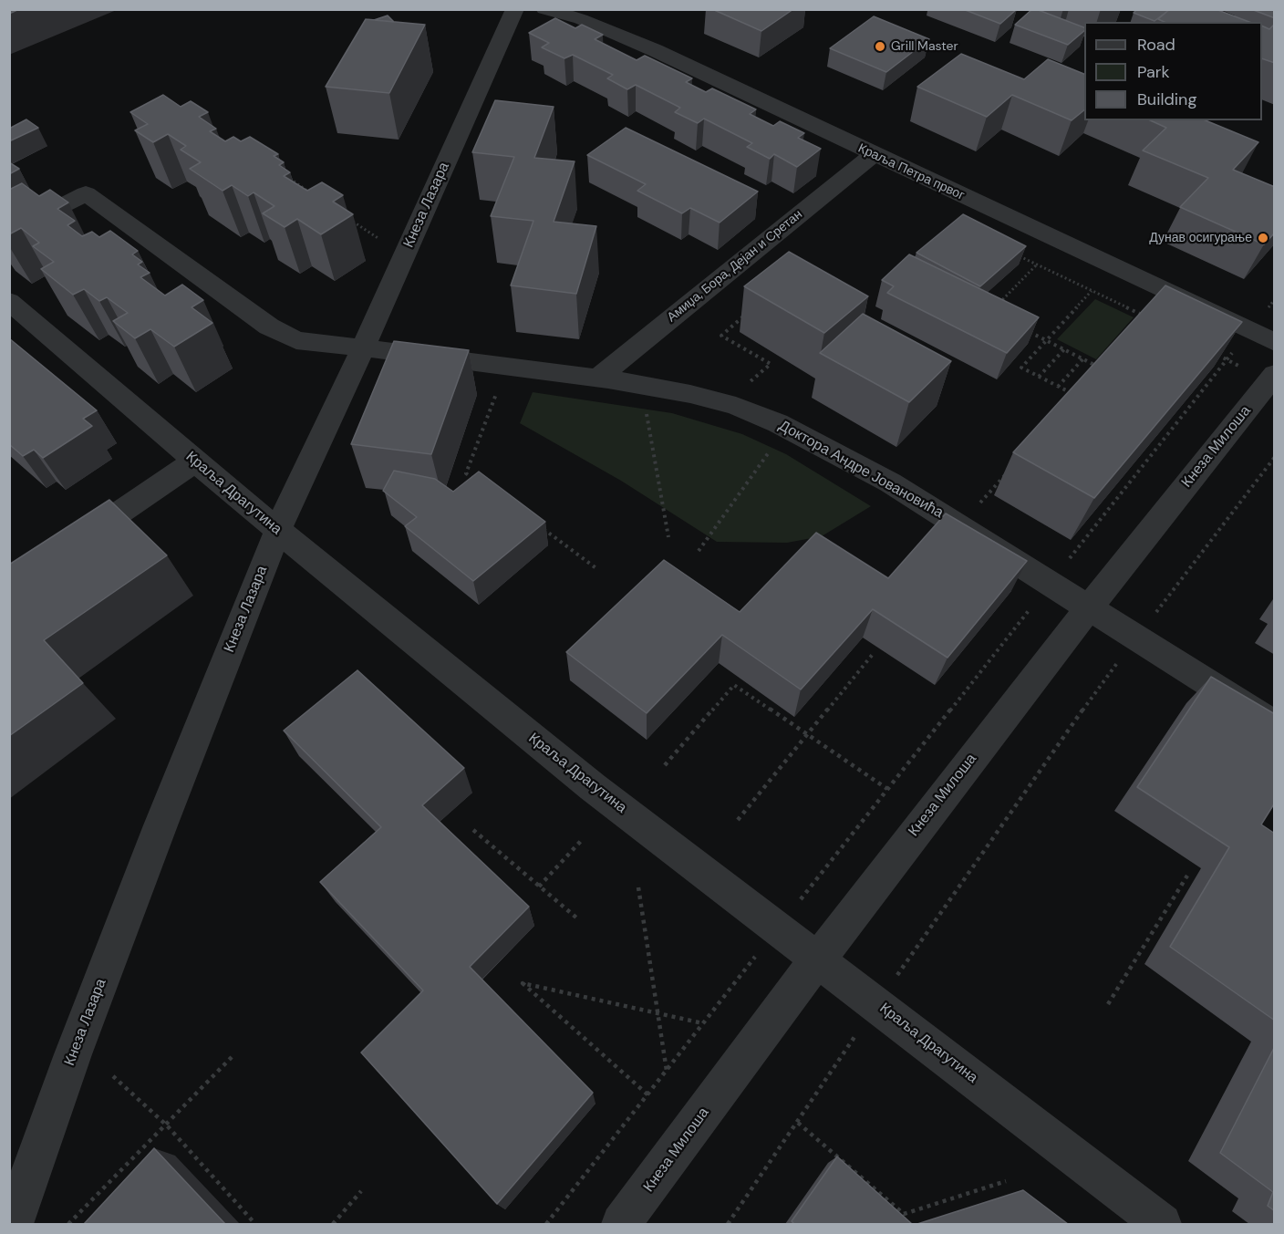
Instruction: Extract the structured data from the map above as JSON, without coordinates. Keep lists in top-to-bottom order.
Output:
{
  "streets": {
    "street": [
      "Краља Петра првог",
      "Кнеза Лазара",
      "Амиџа, Бора, Дејан и Сретан",
      "Кнеза Милоша",
      "Доктора Андре Јовановића",
      "Краља Драгутина"
    ]
  },
  "crossings": [
    ["Краља Петра првог", "Амиџа, Бора, Дејан и Сретан"],
    ["Кнеза Лазара", "Доктора Андре Јовановића"],
    ["Кнеза Лазара", "Краља Драгутина"],
    ["Амиџа, Бора, Дејан и Сретан", "Доктора Андре Јовановића"],
    ["Кнеза Милоша", "Доктора Андре Јовановића"],
    ["Кнеза Милоша", "Краља Драгутина"]
  ],
  "places": ["Grill Master", "Дунав осигурање"],
  "legend": ["Road", "Park", "Building"]
}
